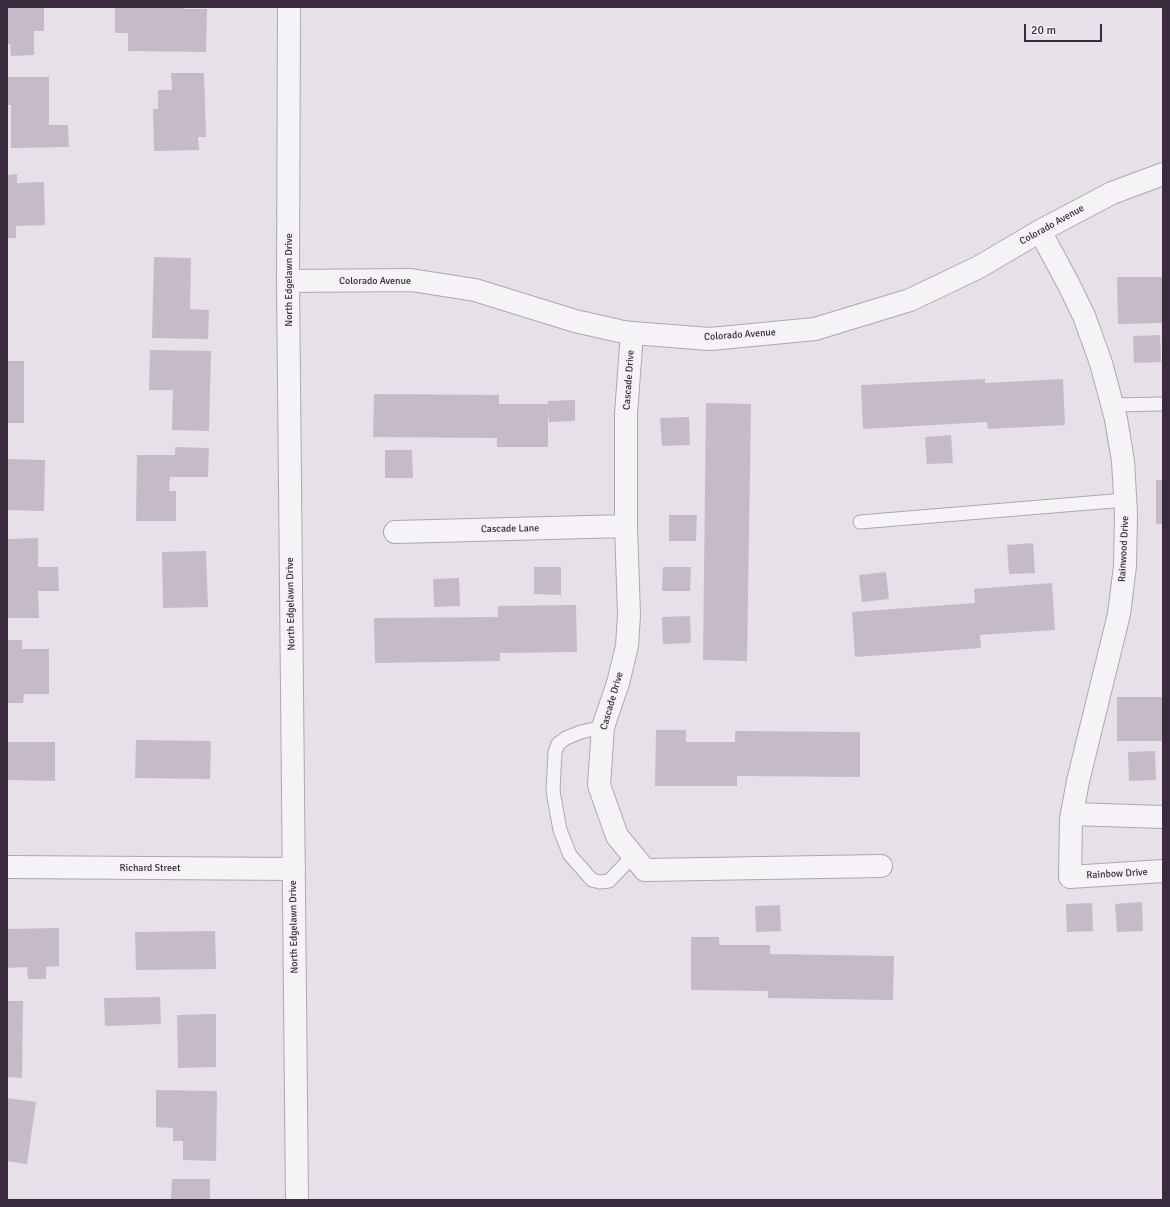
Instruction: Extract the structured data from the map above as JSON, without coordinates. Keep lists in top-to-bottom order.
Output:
{
  "streets": {
    "street": [
      "Colorado Avenue",
      "North Edgelawn Drive",
      "Cascade Drive",
      "Cascade Lane",
      "Rainwood Drive",
      "Richard Street",
      "Rainbow Drive"
    ]
  },
  "crossings": [
    ["Colorado Avenue", "North Edgelawn Drive"],
    ["Colorado Avenue", "Cascade Drive"],
    ["Colorado Avenue", "Rainwood Drive"],
    ["North Edgelawn Drive", "Richard Street"],
    ["Cascade Drive", "Cascade Lane"],
    ["Rainwood Drive", "Rainbow Drive"]
  ],
  "scale_bar": "20 m"
}
